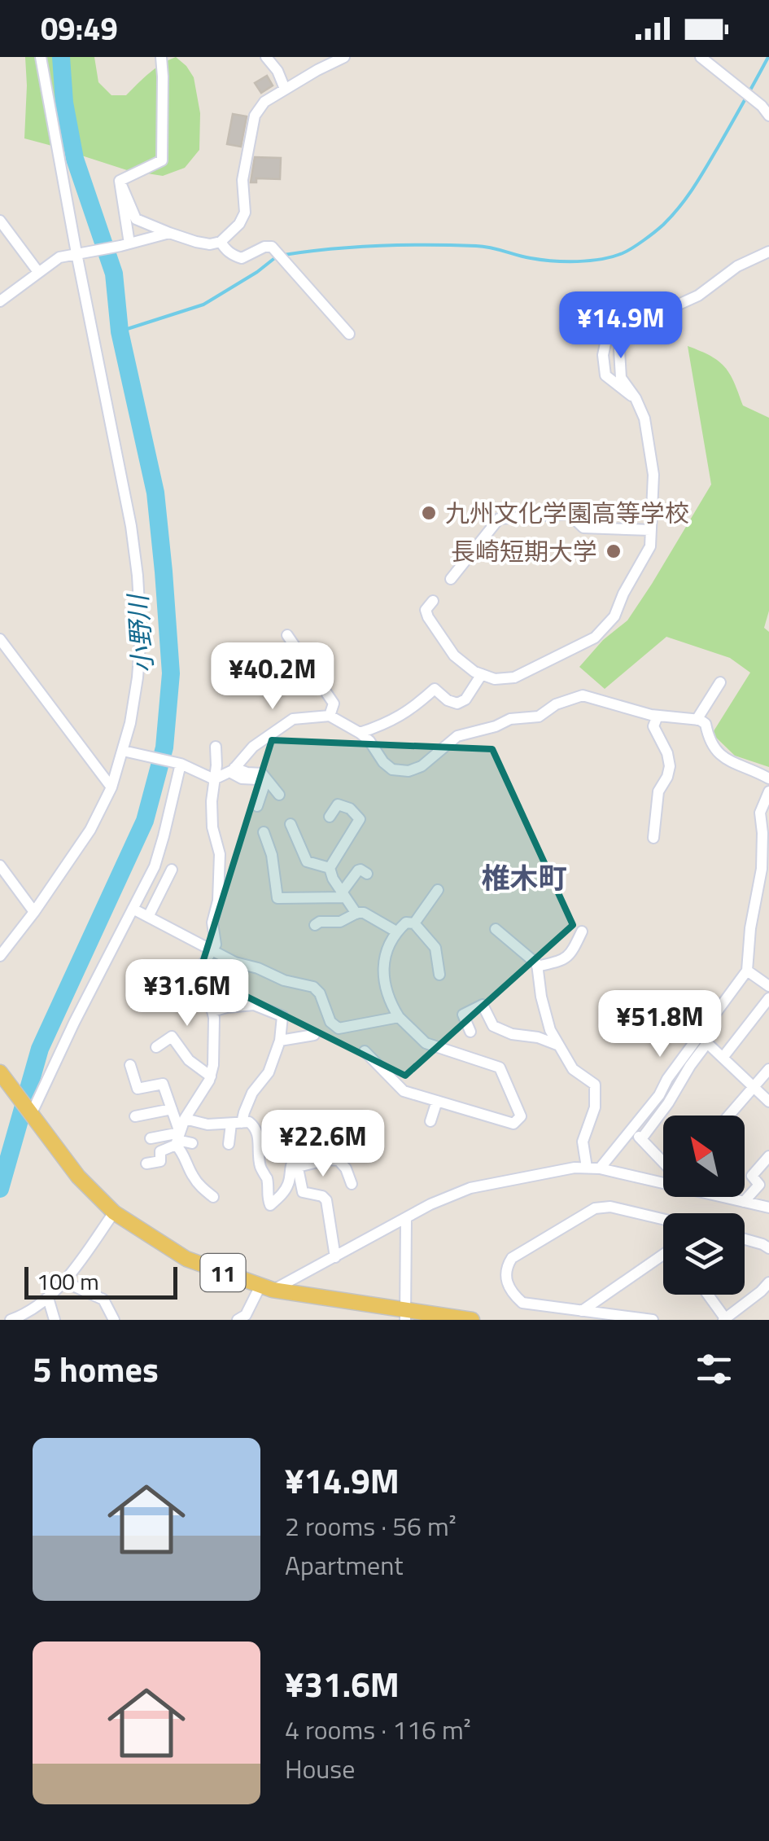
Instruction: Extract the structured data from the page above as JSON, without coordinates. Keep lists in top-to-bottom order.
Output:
{
  "streets": {
    "main road": ["11"]
  },
  "districts": ["椎木町"],
  "water": ["小野川"],
  "places": ["九州文化学園高等学校", "長崎短期大学"],
  "scale_bar": "100 m",
  "north": "top left",
  "page": {
    "status": "09:49",
    "price": [
      "¥14.9M",
      "¥40.2M",
      "¥31.6M",
      "¥51.8M",
      "¥22.6M"
    ],
    "scale": "100 m",
    "heading": "5 homes",
    "list": [
      {
        "name": "¥14.9M",
        "note": "2 rooms · 56 m² · Apartment"
      },
      {
        "name": "¥31.6M",
        "note": "4 rooms · 116 m² · House"
      }
    ]
  }
}
